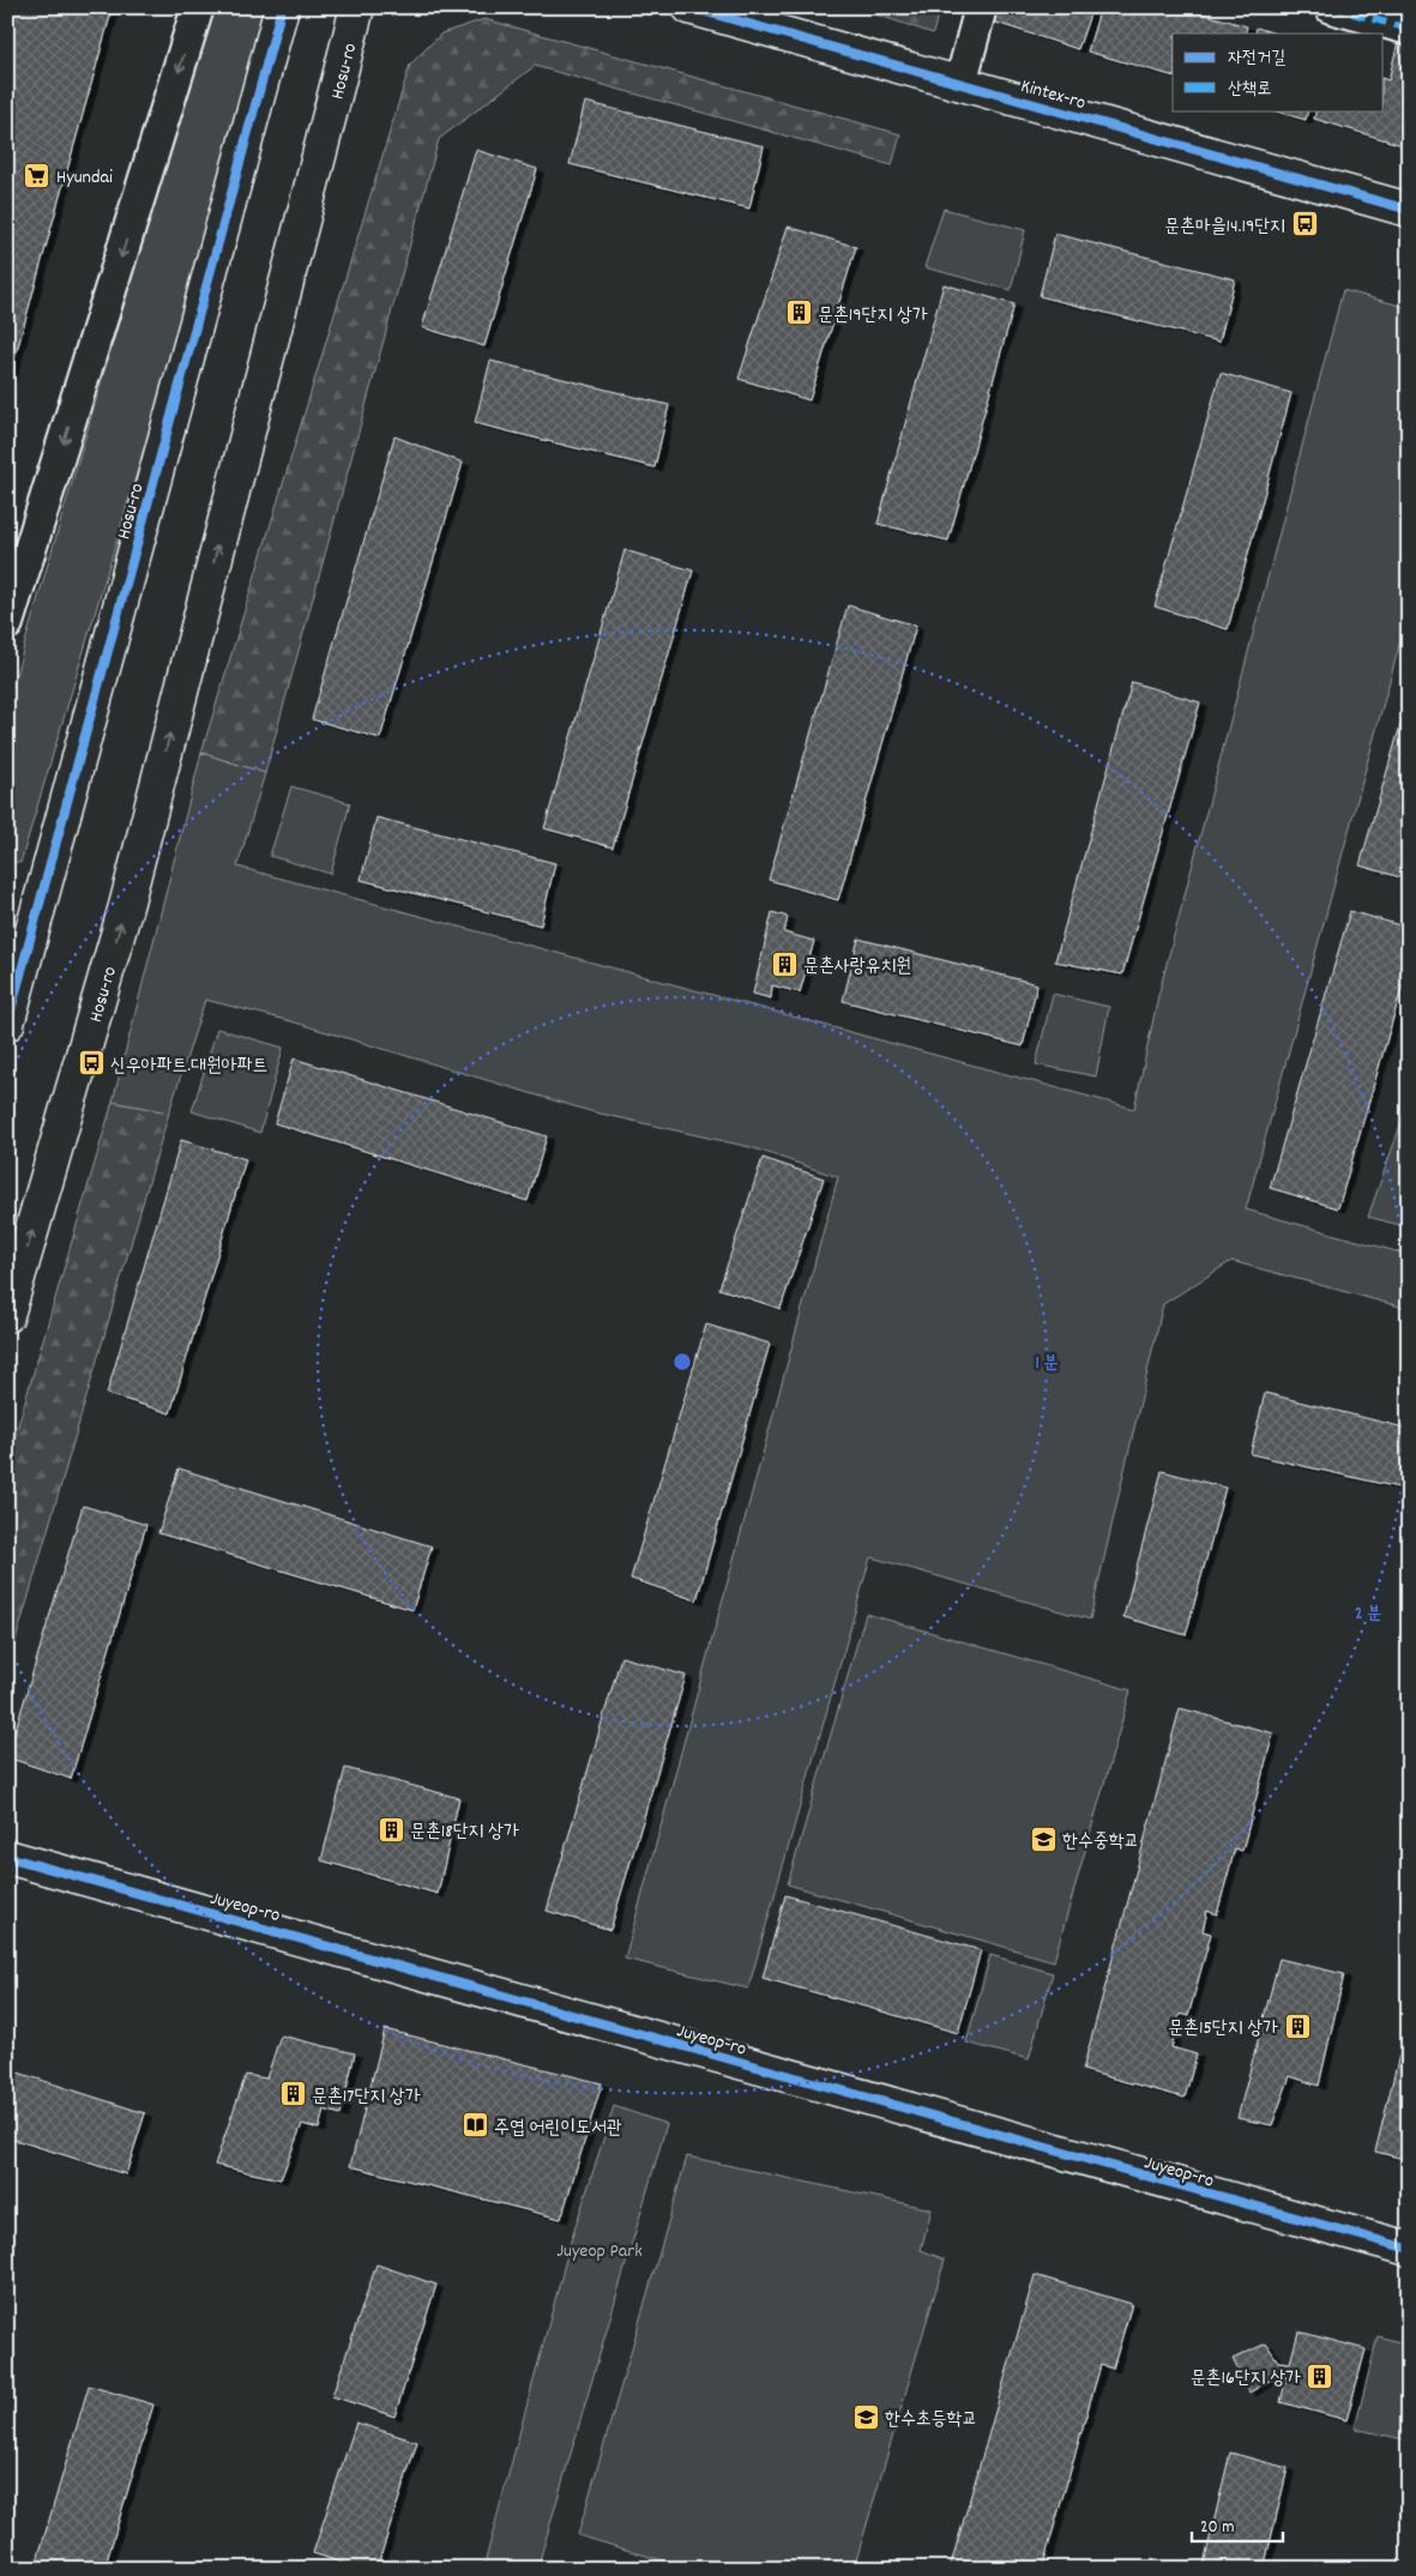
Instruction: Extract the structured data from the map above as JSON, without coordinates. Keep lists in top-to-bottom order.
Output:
{
  "streets": {
    "main road": ["Hosu-ro", "Kintex-ro", "Juyeop-ro"]
  },
  "parks": ["Juyeop Park"],
  "places": {
    "supermarket": ["Hyundai"],
    "bus stop": ["문촌마을14.19단지", "신우아파트.대원아파트"],
    "building": [
      "문촌19단지 상가",
      "문촌사랑유치원",
      "문촌18단지 상가",
      "문촌15단지 상가",
      "문촌17단지 상가",
      "문촌16단지 상가"
    ],
    "school or university": ["한수중학교", "한수초등학교"],
    "library": ["주엽 어린이도서관"]
  },
  "legend": ["자전거길", "산책로"],
  "scale_bar": "20 m",
  "rings": ["1 분", "2 분"]
}
